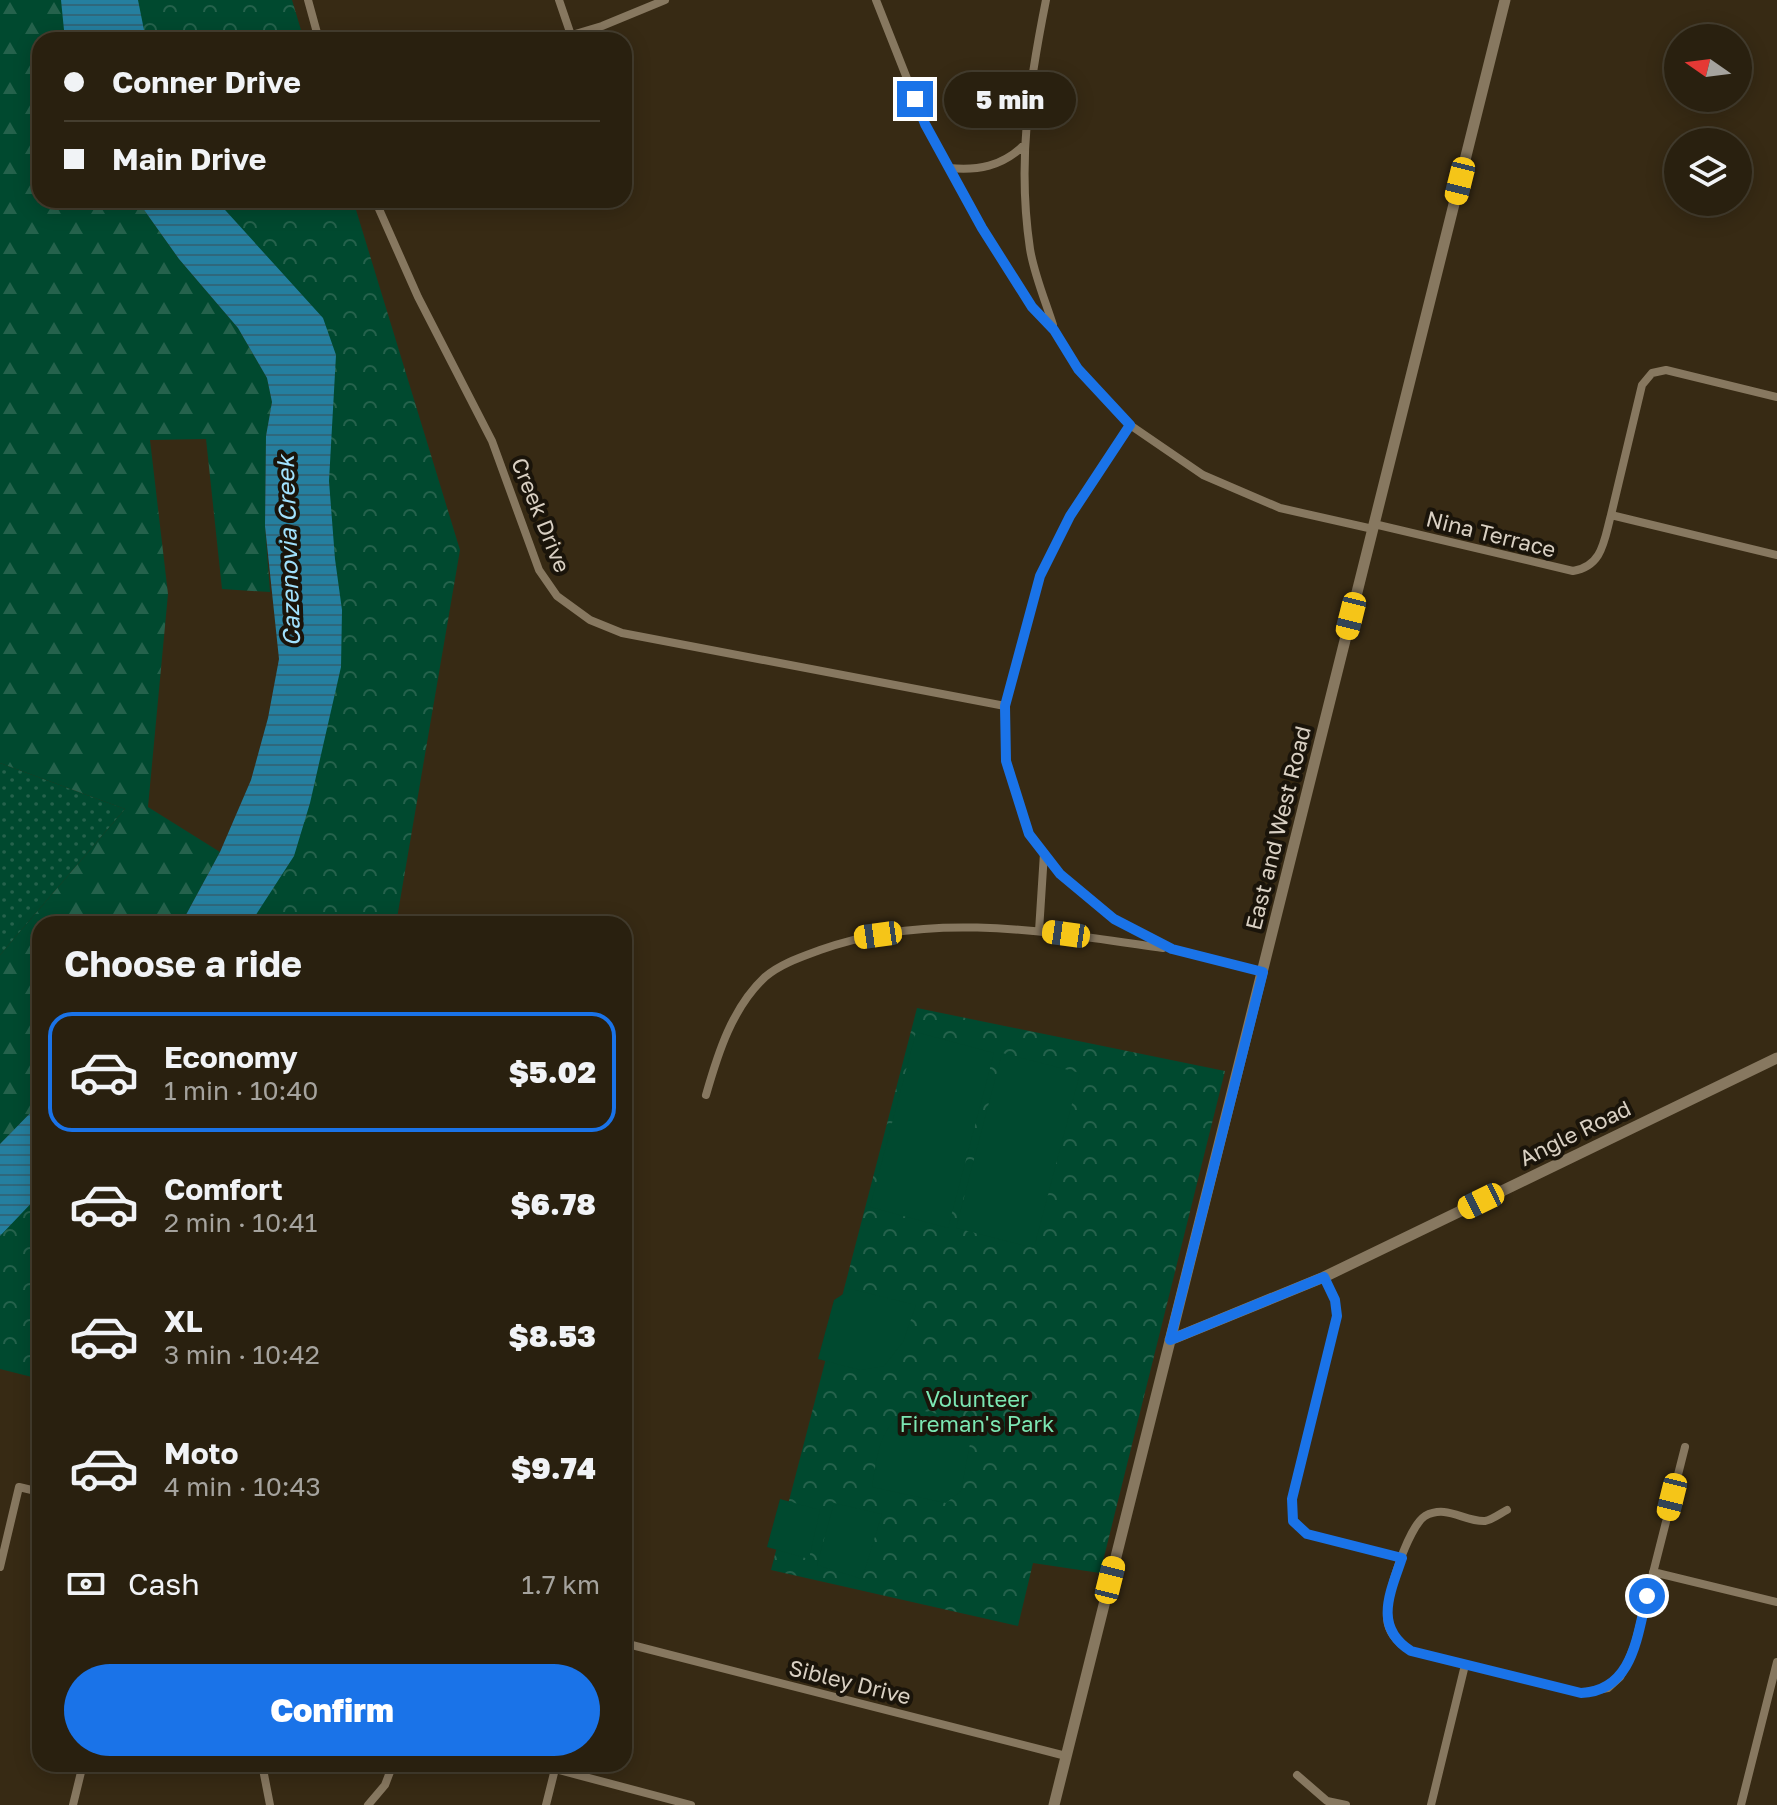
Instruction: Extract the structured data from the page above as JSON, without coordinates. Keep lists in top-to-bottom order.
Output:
{
  "streets": {
    "street": [
      "Creek Drive",
      "Nina Terrace",
      "East and West Road",
      "Angle Road",
      "Sibley Drive"
    ]
  },
  "crossings": [
    ["Nina Terrace", "East and West Road"],
    ["East and West Road", "Angle Road"],
    ["East and West Road", "Sibley Drive"]
  ],
  "water": ["Cazenovia Creek"],
  "parks": ["Volunteer Fireman's Park"],
  "north": "left",
  "page": {
    "banner": ["Conner Drive", "Main Drive"],
    "bubble": "5 min",
    "heading": "Choose a ride",
    "list": [
      {
        "name": "Economy",
        "note": "1 min · 10:40",
        "value": "$5.02"
      },
      {
        "name": "Comfort",
        "note": "2 min · 10:41",
        "value": "$6.78"
      },
      {
        "name": "XL",
        "note": "3 min · 10:42",
        "value": "$8.53"
      },
      {
        "name": "Moto",
        "note": "4 min · 10:43",
        "value": "$9.74"
      }
    ],
    "pay": ["Cash", "1.7 km"],
    "buttons": "Confirm"
  }
}
